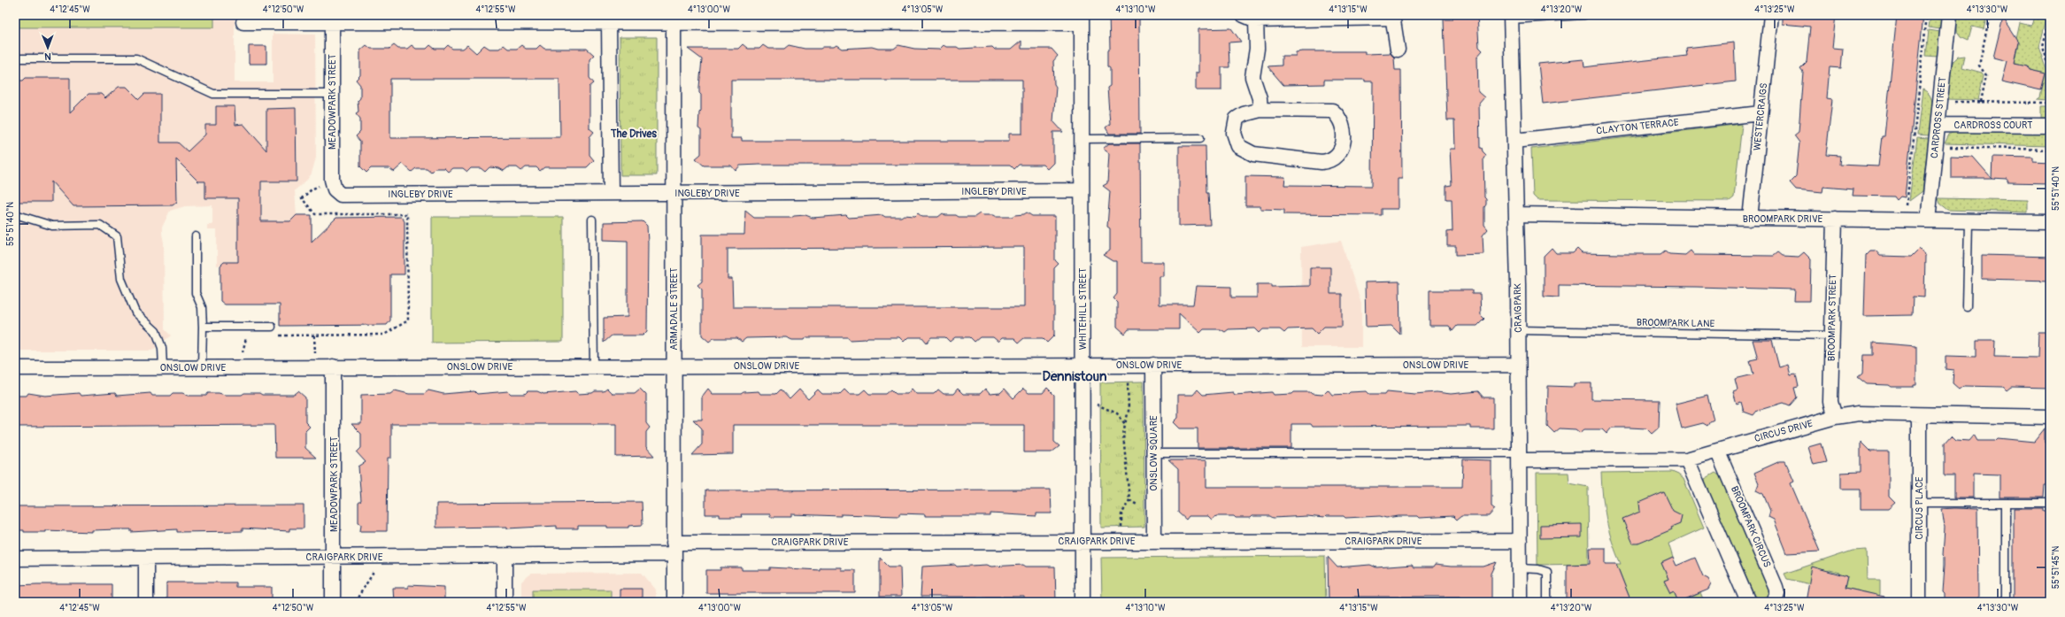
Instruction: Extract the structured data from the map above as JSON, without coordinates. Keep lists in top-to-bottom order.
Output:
{
  "streets": {
    "street": [
      "MEADOWPARK STREET",
      "WESTERCRAIGS",
      "CARDROSS STREET",
      "CARDROSS COURT",
      "CLAYTON TERRACE",
      "INGLEBY DRIVE",
      "BROOMPARK DRIVE",
      "CRAIGPARK",
      "ARMADALE STREET",
      "WHITEHILL STREET",
      "BROOMPARK STREET",
      "ONSLOW DRIVE",
      "CIRCUS DRIVE",
      "ONSLOW SQUARE",
      "CIRCUS PLACE",
      "BROOMPARK CIRCUS",
      "CRAIGPARK DRIVE"
    ],
    "lane": ["BROOMPARK LANE"]
  },
  "crossings": [
    ["MEADOWPARK STREET", "INGLEBY DRIVE"],
    ["MEADOWPARK STREET", "ONSLOW DRIVE"],
    ["MEADOWPARK STREET", "CRAIGPARK DRIVE"],
    ["WESTERCRAIGS", "CLAYTON TERRACE"],
    ["WESTERCRAIGS", "BROOMPARK DRIVE"],
    ["CARDROSS STREET", "CARDROSS COURT"],
    ["CARDROSS STREET", "BROOMPARK DRIVE"],
    ["CLAYTON TERRACE", "CRAIGPARK"],
    ["INGLEBY DRIVE", "ARMADALE STREET"],
    ["INGLEBY DRIVE", "WHITEHILL STREET"],
    ["BROOMPARK DRIVE", "CRAIGPARK"],
    ["BROOMPARK DRIVE", "BROOMPARK STREET"],
    ["CRAIGPARK", "BROOMPARK LANE"],
    ["CRAIGPARK", "ONSLOW DRIVE"],
    ["CRAIGPARK", "CIRCUS DRIVE"],
    ["CRAIGPARK", "CRAIGPARK DRIVE"],
    ["ARMADALE STREET", "ONSLOW DRIVE"],
    ["ARMADALE STREET", "CRAIGPARK DRIVE"],
    ["WHITEHILL STREET", "ONSLOW DRIVE"],
    ["WHITEHILL STREET", "CRAIGPARK DRIVE"],
    ["BROOMPARK STREET", "BROOMPARK LANE"],
    ["BROOMPARK STREET", "CIRCUS DRIVE"],
    ["ONSLOW DRIVE", "ONSLOW SQUARE"],
    ["CIRCUS DRIVE", "CIRCUS PLACE"],
    ["CIRCUS DRIVE", "BROOMPARK CIRCUS"],
    ["ONSLOW SQUARE", "CRAIGPARK DRIVE"]
  ],
  "districts": ["The Drives", "Dennistoun"],
  "north": "bottom",
  "coordinates": [
    "4°12'45\"W",
    "4°12'50\"W",
    "4°12'55\"W",
    "4°13'00\"W",
    "4°13'05\"W",
    "4°13'10\"W",
    "4°13'15\"W",
    "4°13'20\"W",
    "4°13'25\"W",
    "4°13'30\"W",
    "55°51'40\"N",
    "55°51'45\"N"
  ]
}
